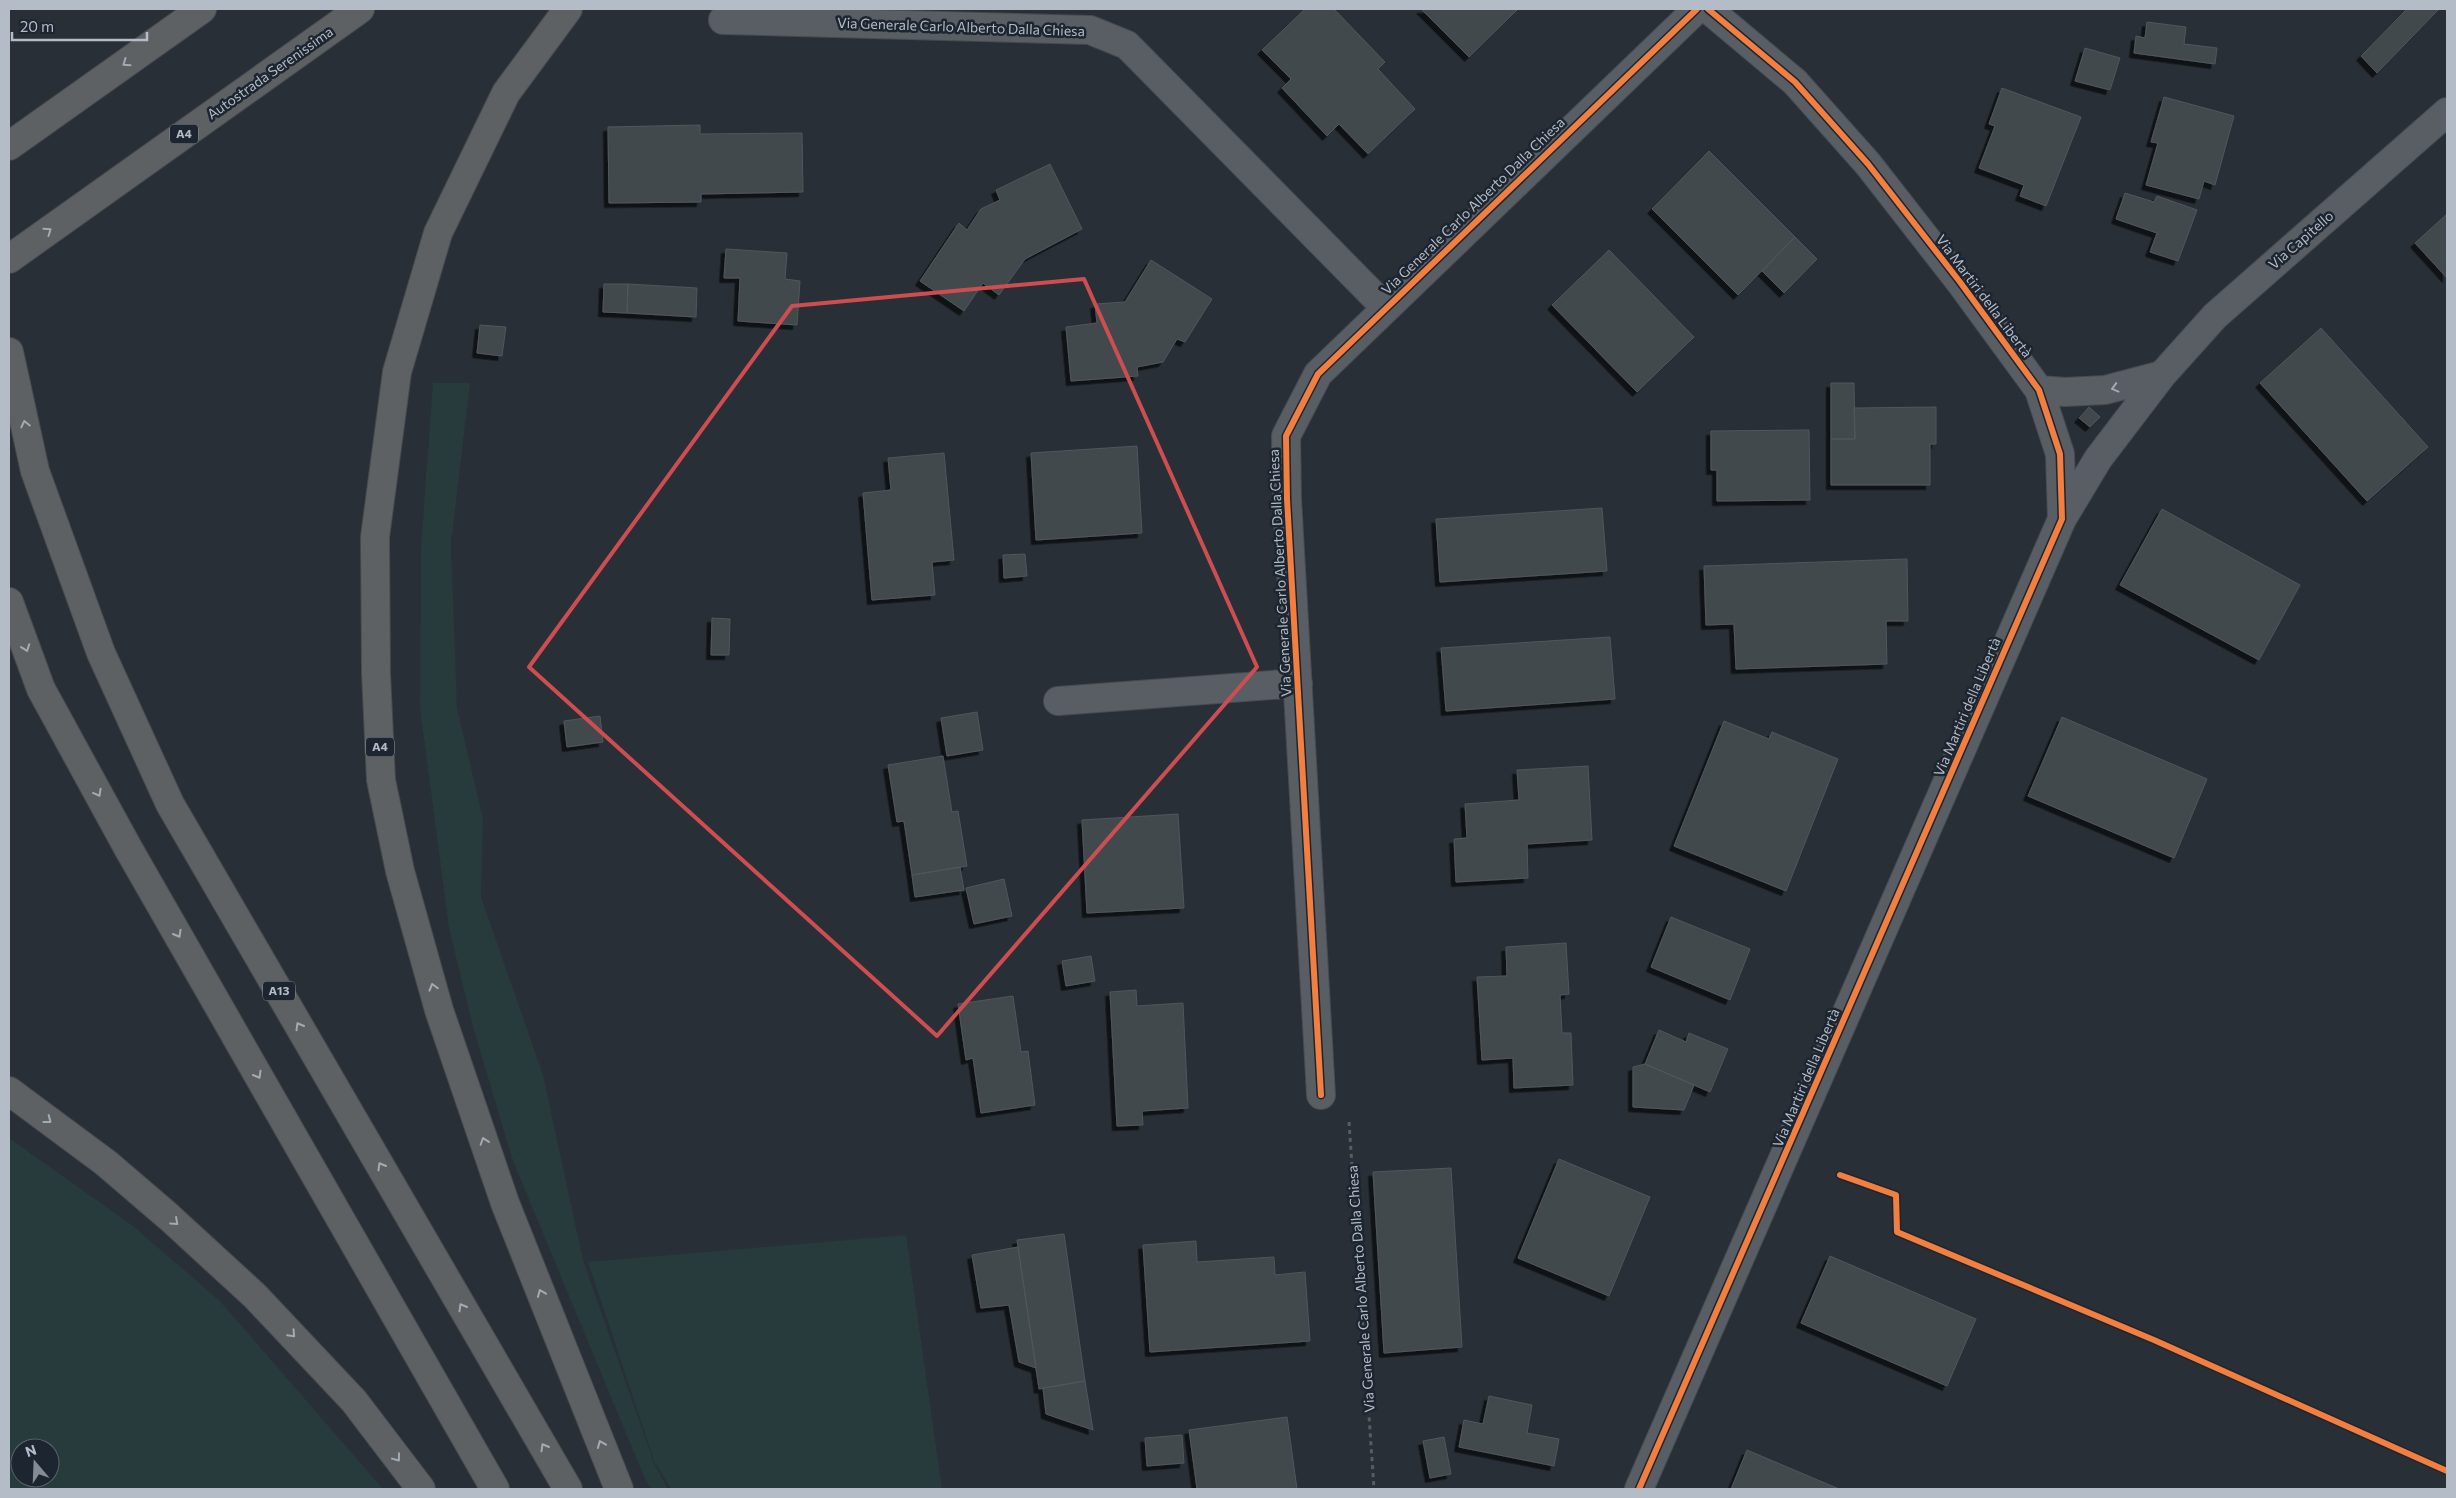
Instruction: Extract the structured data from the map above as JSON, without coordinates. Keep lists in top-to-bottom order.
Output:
{
  "streets": {
    "highway": ["Autostrada Serenissima", "A4", "A13"],
    "street": ["Via Generale Carlo Alberto Dalla Chiesa", "Via Capitello", "Via Martiri della Libertà"]
  },
  "crossings": [
    ["Via Capitello", "Via Martiri della Libertà"]
  ],
  "scale_bar": "20 m",
  "north": "top"
}
